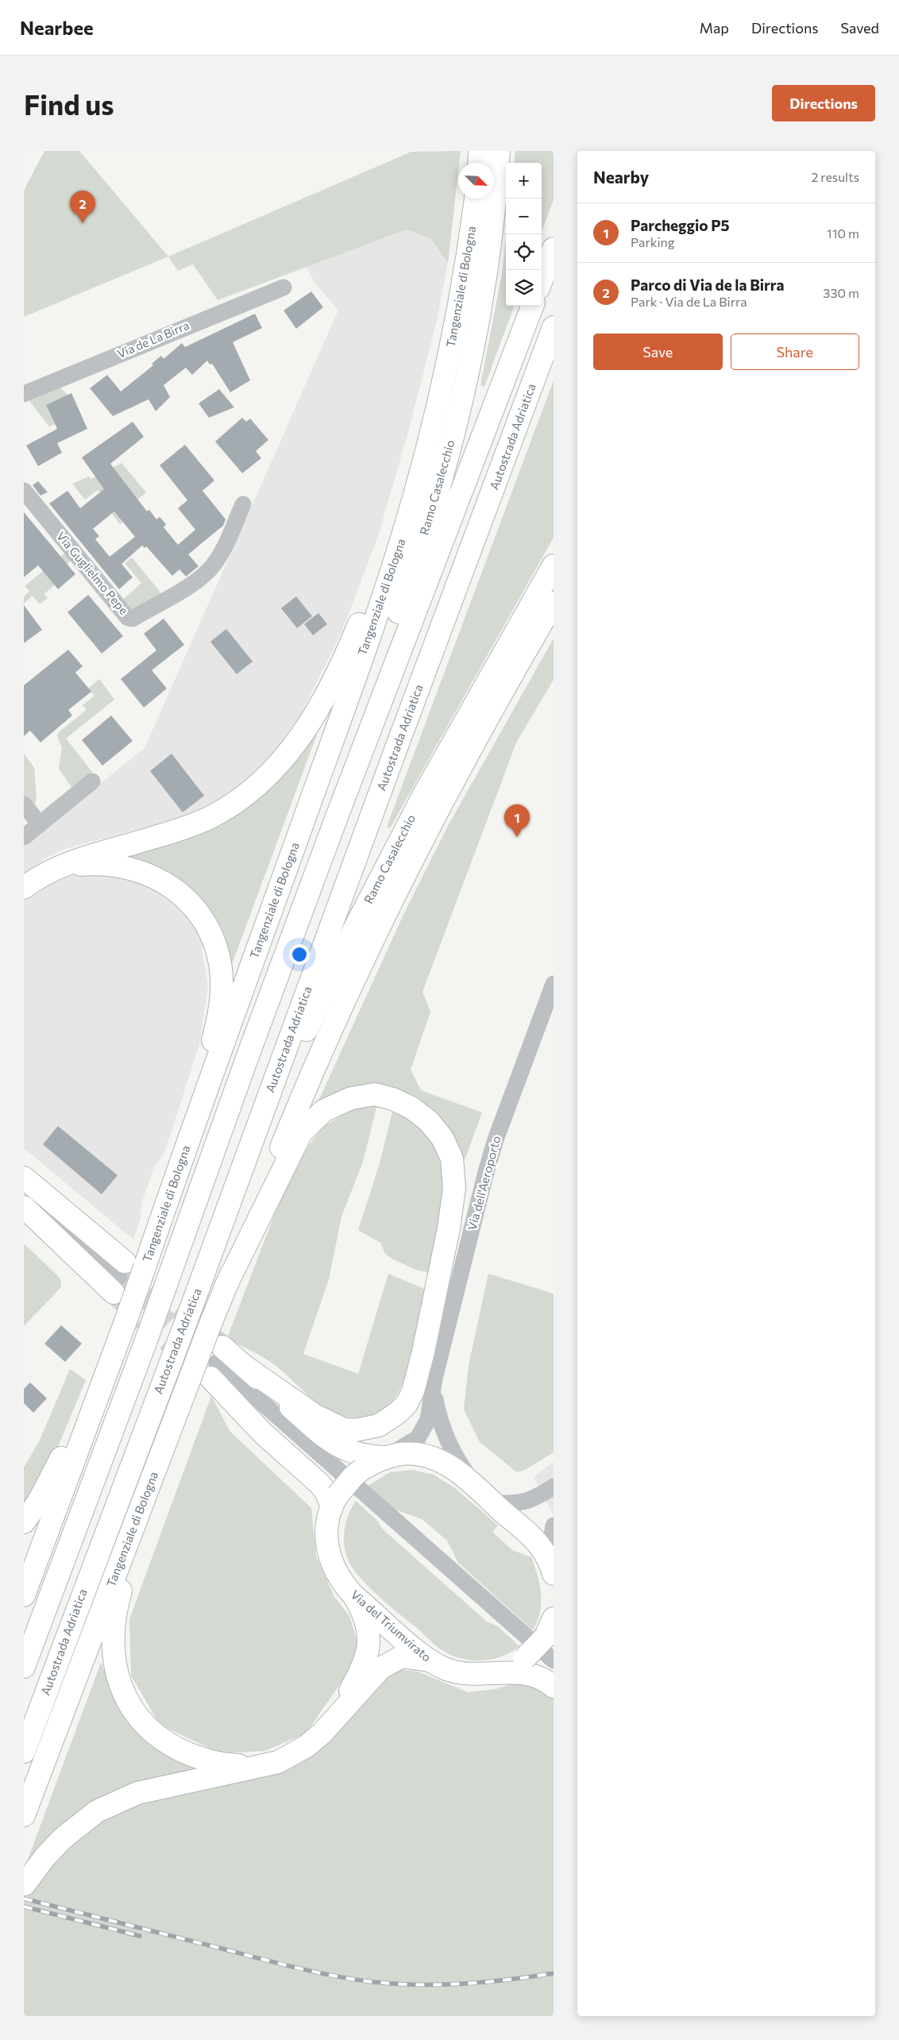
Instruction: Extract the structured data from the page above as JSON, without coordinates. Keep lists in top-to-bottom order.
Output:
{
  "streets": {
    "main road": [
      "Tangenziale di Bologna",
      "Autostrada Adriatica",
      "Ramo Casalecchio",
      "Via del Triumvirato"
    ],
    "street": ["Via de La Birra", "Via Guglielmo Pepe", "Via dell'Aeroporto"]
  },
  "crossings": [
    ["Tangenziale di Bologna", "Via del Triumvirato"],
    ["Autostrada Adriatica", "Ramo Casalecchio"],
    ["Via dell'Aeroporto", "Via del Triumvirato"]
  ],
  "north": "bottom right",
  "page": {
    "header": "Nearbee",
    "nav": ["Map", "Directions", "Saved"],
    "buttons": [
      "Directions",
      ["Save", "Share"]
    ],
    "title": "Find us",
    "heading": ["Nearby", "2 results"],
    "map_buttons": ["+", "−"],
    "pins": ["2", "1"],
    "list": [
      {
        "mark": "1",
        "name": "Parcheggio P5",
        "note": "Parking",
        "value": "110 m"
      },
      {
        "mark": "2",
        "name": "Parco di Via de la Birra",
        "note": "Park · Via de La Birra",
        "value": "330 m"
      }
    ]
  }
}
